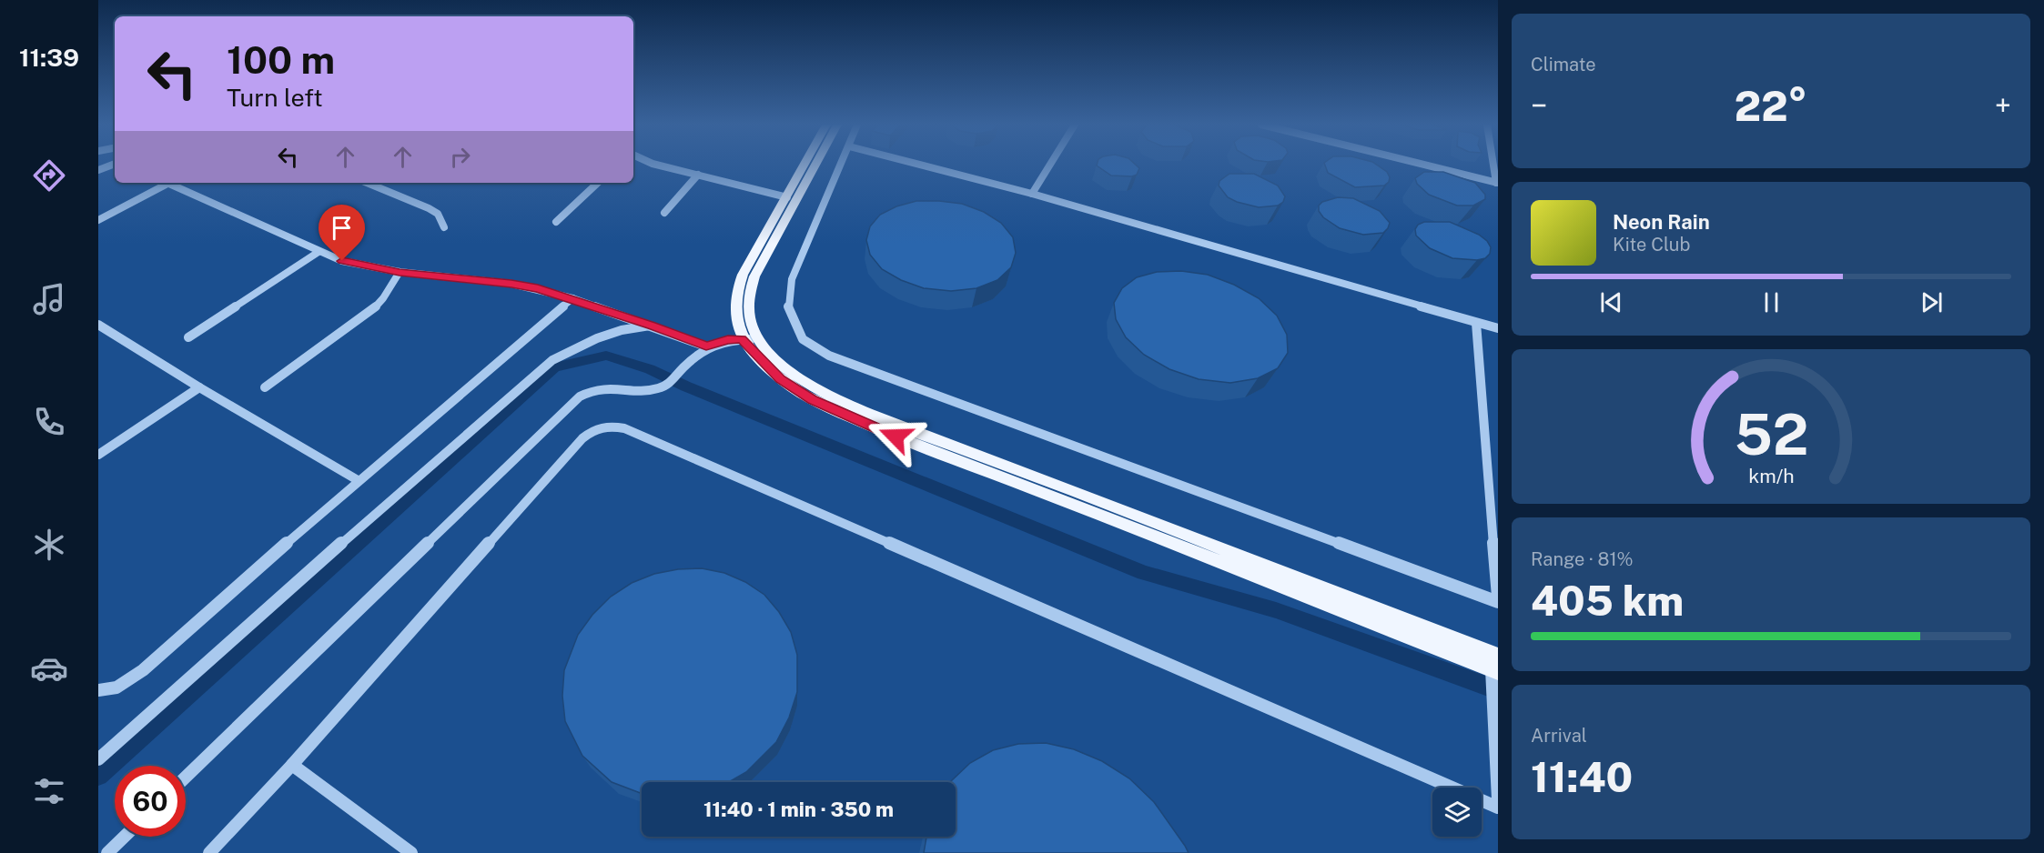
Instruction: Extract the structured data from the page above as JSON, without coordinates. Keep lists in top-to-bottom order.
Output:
{
  "page": {
    "tabs": "11:39",
    "tile": [
      "Climate",
      ["Range · 81%", "405 km"],
      ["Arrival", "11:40"]
    ],
    "turn": ["100 m", "Turn left"],
    "heat": ["−", "22°", "+"],
    "song": ["Neon Rain", "Kite Club"],
    "limit": "60",
    "trip": "11:40 · 1 min · 350 m",
    "gauge": ["52", "km/h"]
  }
}
